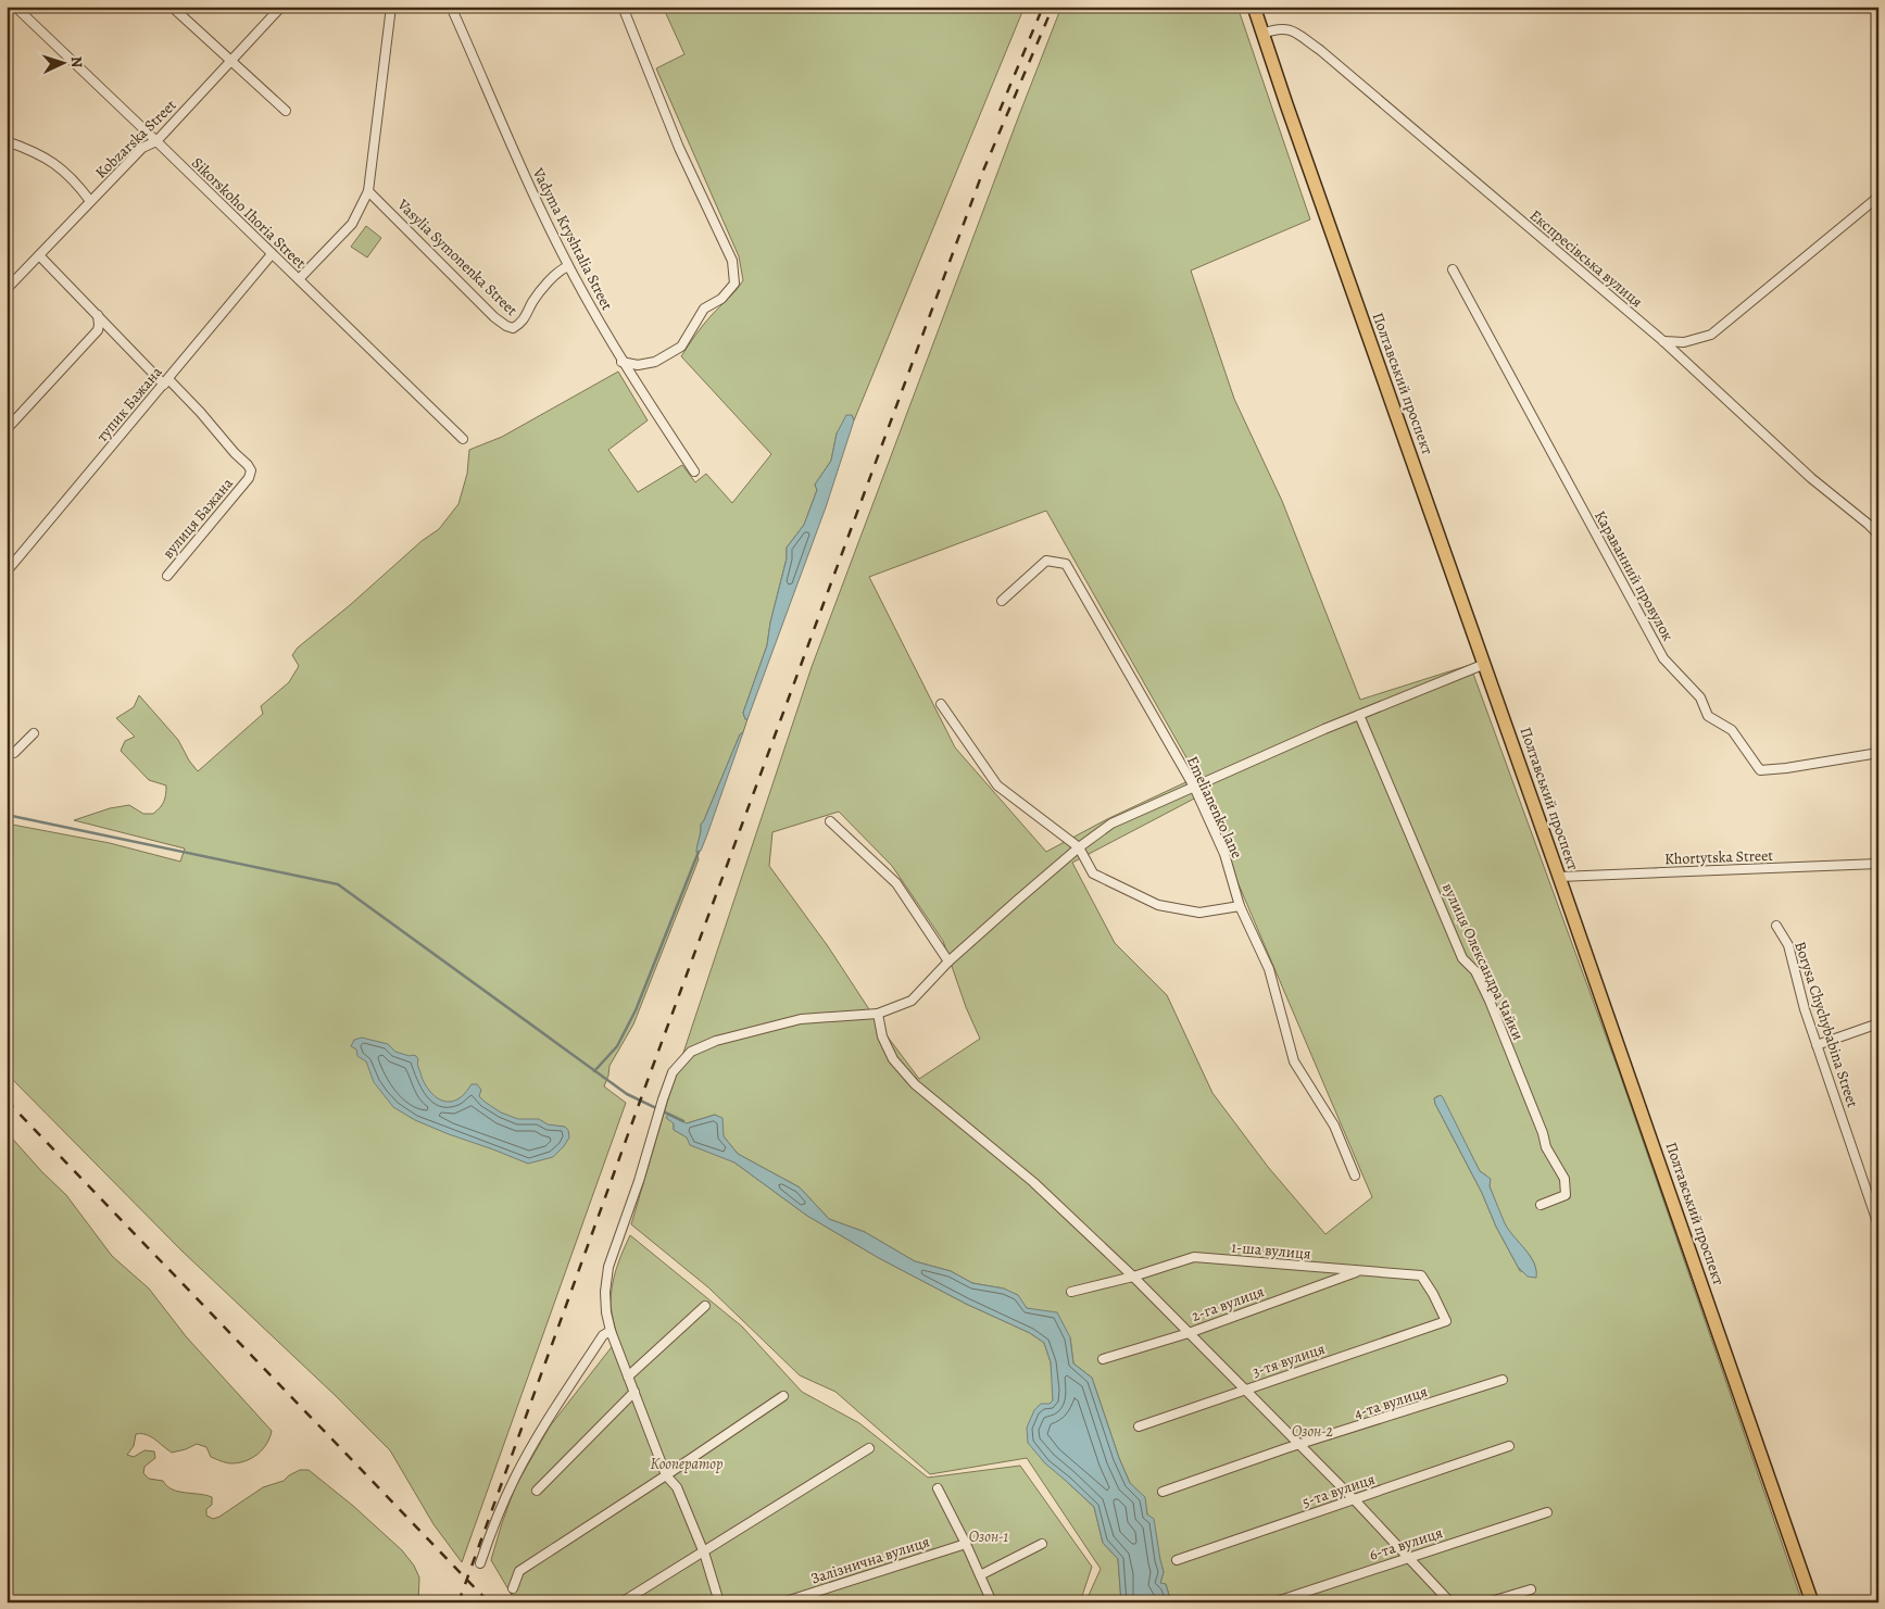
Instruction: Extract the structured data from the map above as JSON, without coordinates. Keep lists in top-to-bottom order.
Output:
{
  "streets": {
    "highway": ["Полтавський проспект"],
    "street": [
      "Kobzarska Street",
      "Sikorskoho Ihoria Street",
      "Vadyma Kryshtalia Street",
      "Vasylia Symonenka Street",
      "Експресівська вулиця",
      "тупик Бажана",
      "вулиця Бажана",
      "Караванний провулок",
      "Emelianenko lane",
      "Khortytska Street",
      "вулиця Олександра Чайки",
      "Borysa Chychybabina Street",
      "1-ша вулиця",
      "2-га вулиця",
      "3-тя вулиця",
      "4-та вулиця",
      "5-та вулиця",
      "6-та вулиця",
      "Залізнична вулиця"
    ]
  },
  "crossings": [
    ["Kobzarska Street", "Sikorskoho Ihoria Street"],
    ["Kobzarska Street", "вулиця Бажана"],
    ["Sikorskoho Ihoria Street", "тупик Бажана"],
    ["Vadyma Kryshtalia Street", "Vasylia Symonenka Street"],
    ["Експресівська вулиця", "Полтавський проспект"],
    ["Полтавський проспект", "Khortytska Street"],
    ["тупик Бажана", "вулиця Бажана"],
    ["1-ша вулиця", "2-га вулиця"],
    ["1-ша вулиця", "3-тя вулиця"]
  ],
  "parks": ["Озон-2", "Кооператор", "Озон-1"],
  "north": "right"
}
